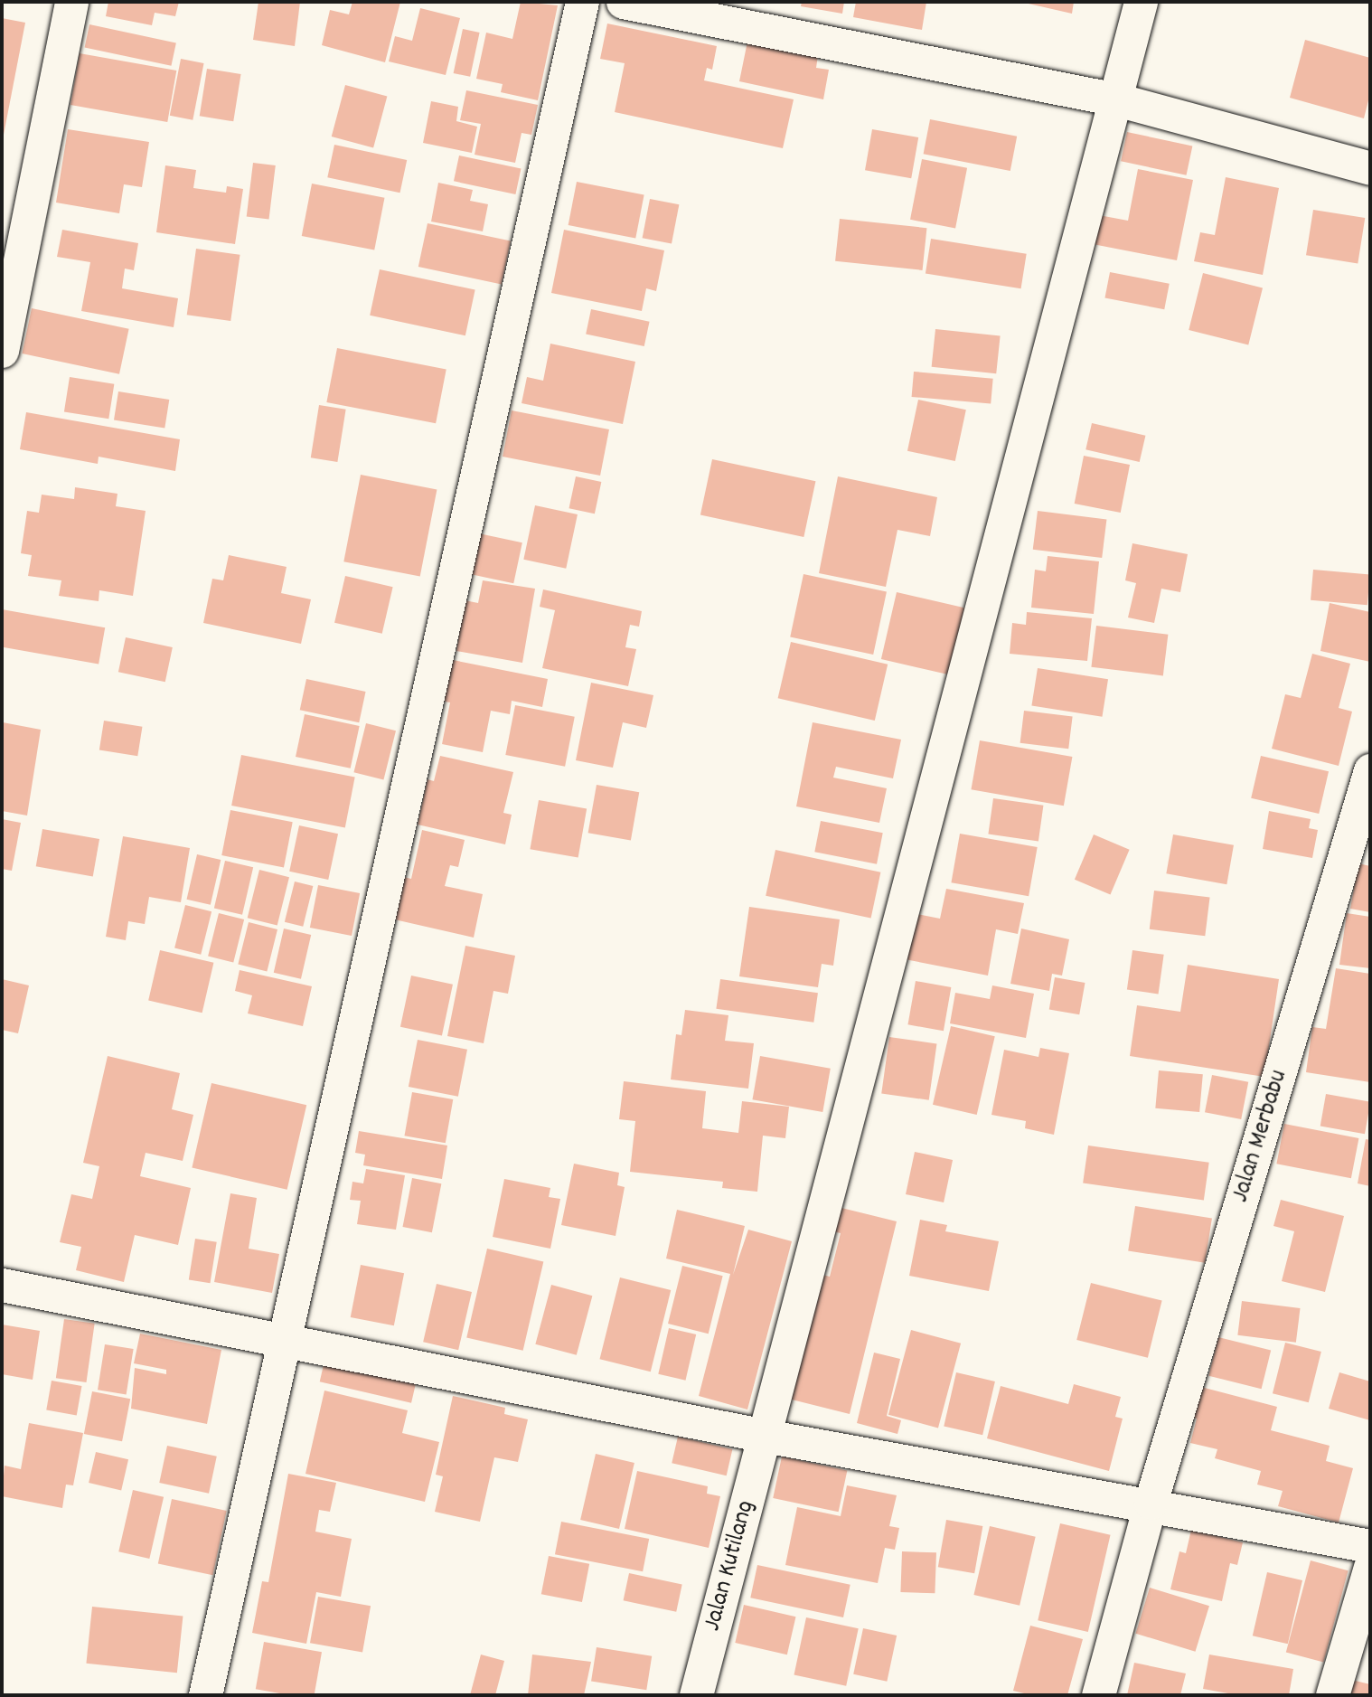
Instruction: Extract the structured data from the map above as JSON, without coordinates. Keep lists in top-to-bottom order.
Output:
{
  "streets": {
    "street": ["Jalan Merbabu", "Jalan Kutilang"]
  }
}
